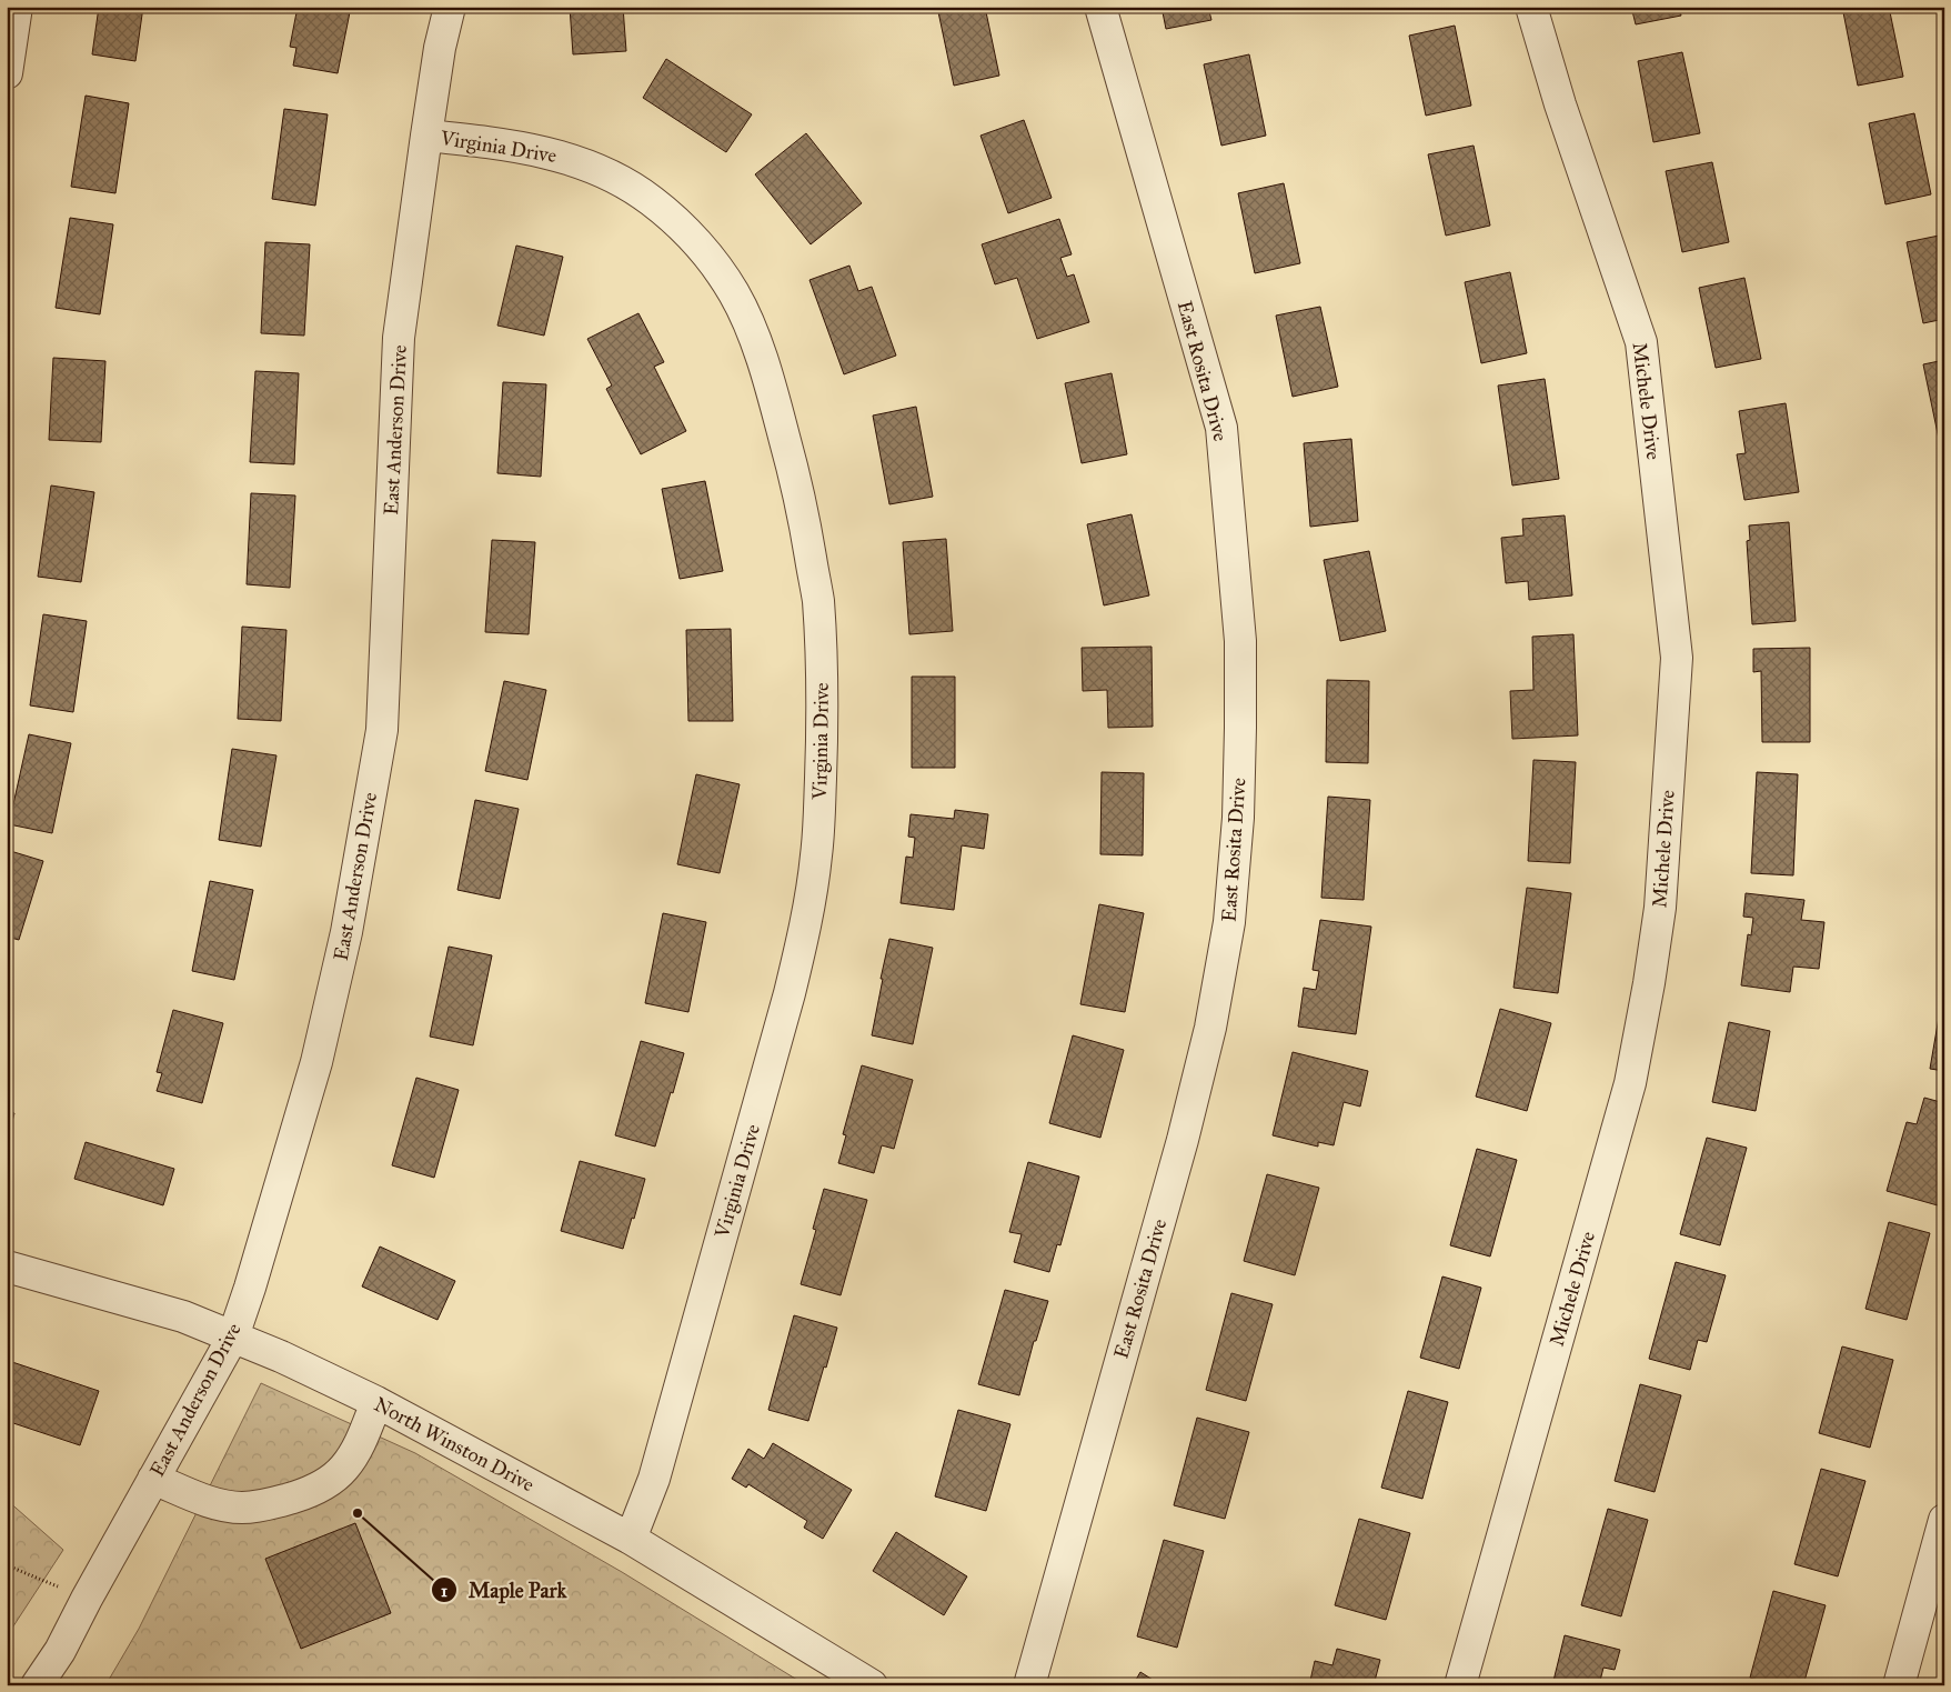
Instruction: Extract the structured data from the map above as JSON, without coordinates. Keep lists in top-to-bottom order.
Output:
{
  "streets": {
    "street": [
      "Virginia Drive",
      "East Rosita Drive",
      "Michele Drive",
      "East Anderson Drive",
      "North Winston Drive"
    ]
  },
  "crossings": [
    ["Virginia Drive", "East Anderson Drive"],
    ["Virginia Drive", "North Winston Drive"],
    ["East Anderson Drive", "North Winston Drive"]
  ],
  "places": ["Maple Park"]
}
